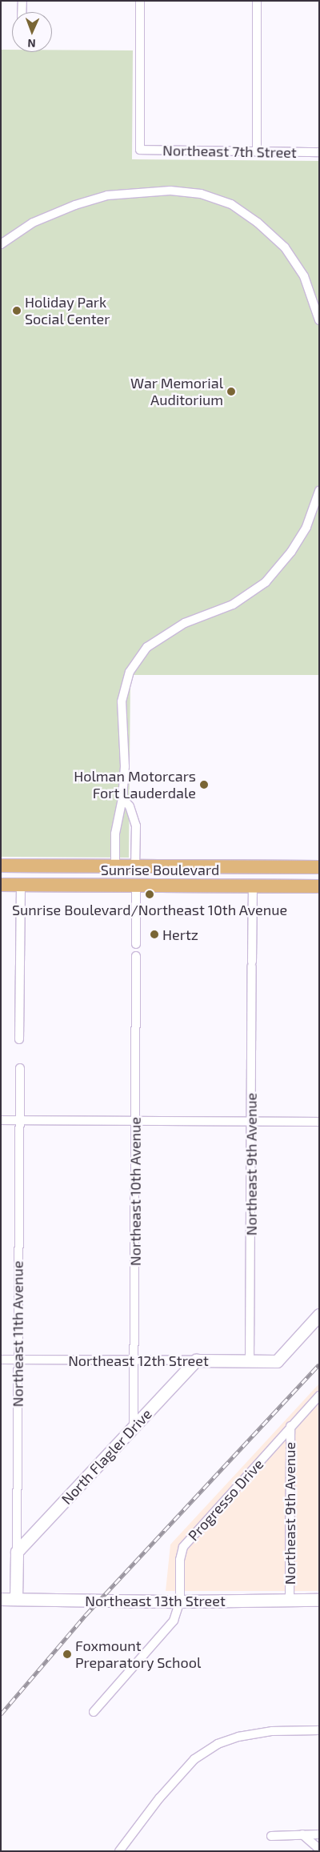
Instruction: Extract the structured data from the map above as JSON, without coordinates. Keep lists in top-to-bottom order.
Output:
{
  "streets": {
    "main road": ["Sunrise Boulevard"],
    "street": [
      "Northeast 7th Street",
      "Northeast 9th Avenue",
      "Northeast 10th Avenue",
      "Northeast 11th Avenue",
      "Northeast 12th Street",
      "North Flagler Drive",
      "Progresso Drive",
      "Northeast 13th Street"
    ]
  },
  "crossings": [
    ["Sunrise Boulevard", "Northeast 9th Avenue"],
    ["Northeast 9th Avenue", "Northeast 12th Street"],
    ["Northeast 9th Avenue", "Progresso Drive"],
    ["Northeast 9th Avenue", "Northeast 13th Street"],
    ["Northeast 10th Avenue", "Northeast 12th Street"],
    ["Northeast 10th Avenue", "North Flagler Drive"],
    ["Northeast 11th Avenue", "Northeast 12th Street"],
    ["Northeast 11th Avenue", "North Flagler Drive"],
    ["Northeast 11th Avenue", "Northeast 13th Street"],
    ["Northeast 12th Street", "North Flagler Drive"],
    ["Progresso Drive", "Northeast 13th Street"]
  ],
  "places": [
    "Holiday Park Social Center",
    "War Memorial Auditorium",
    "Holman Motorcars Fort Lauderdale",
    "Sunrise Boulevard/Northeast 10th Avenue",
    "Hertz",
    "Foxmount Preparatory School"
  ],
  "north": "bottom"
}
